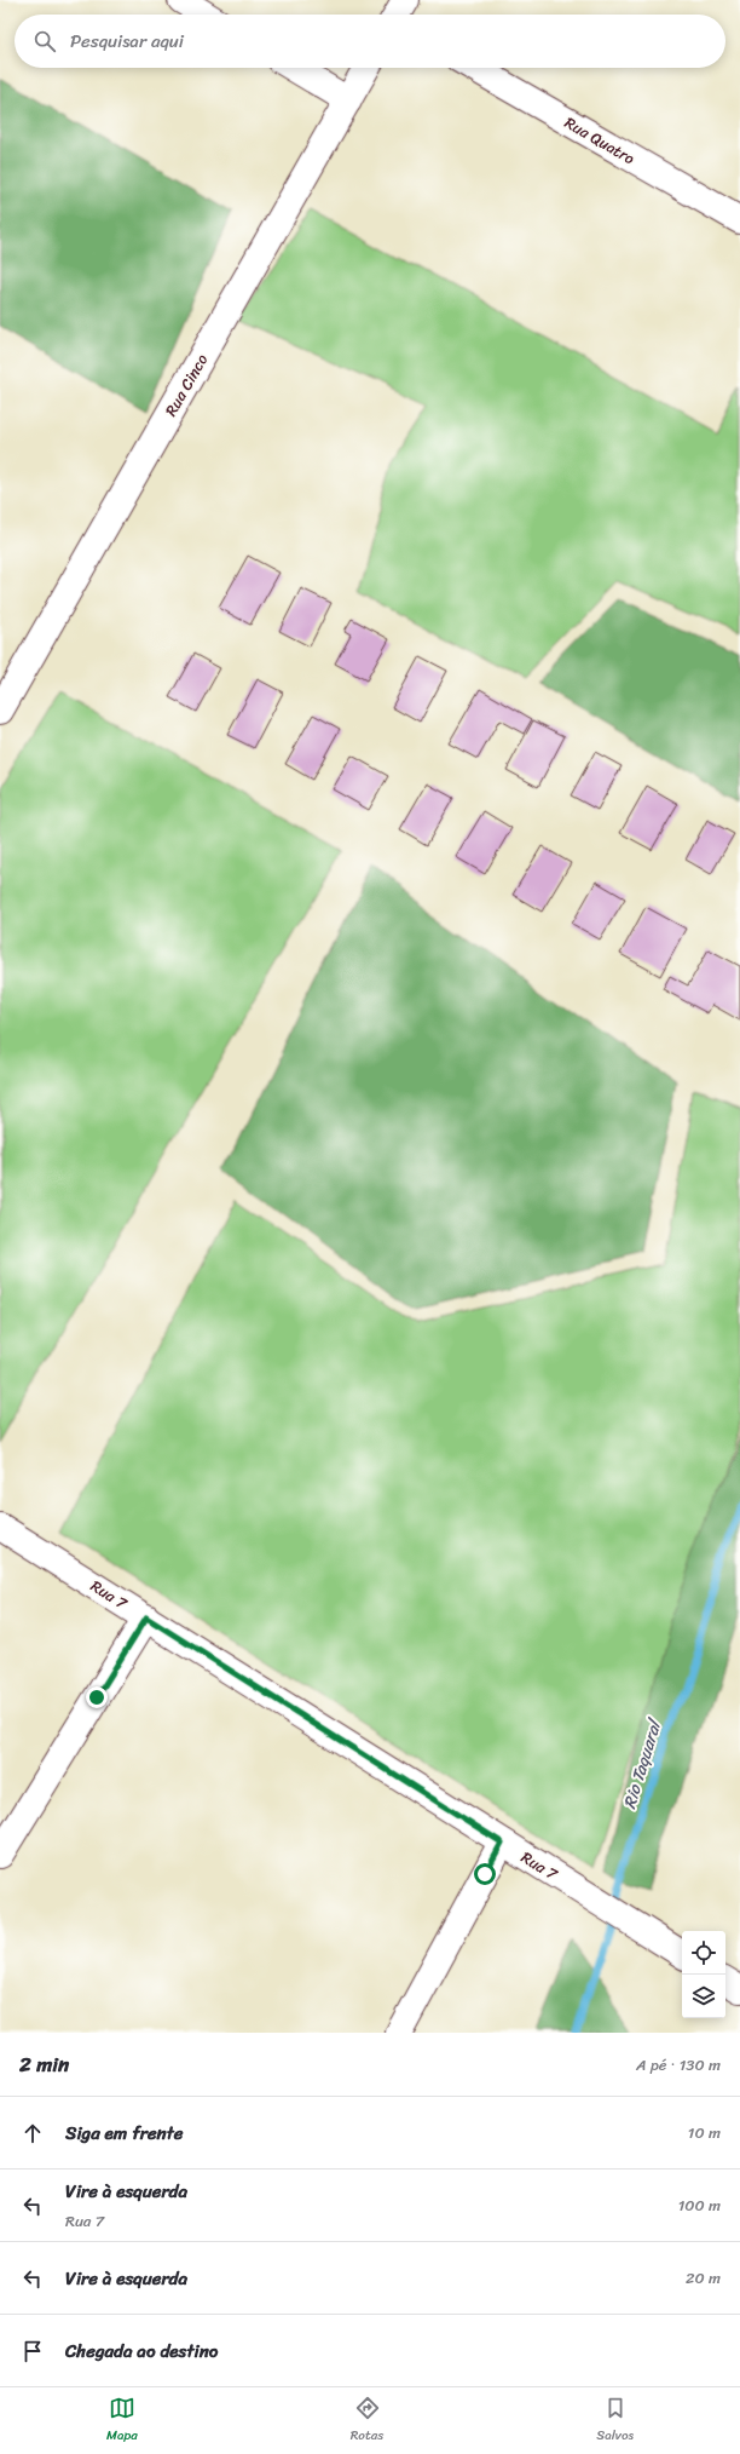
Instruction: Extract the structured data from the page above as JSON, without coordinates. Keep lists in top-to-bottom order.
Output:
{
  "streets": {
    "street": ["Rua Quatro", "Rua Cinco", "Rua 7"]
  },
  "water": ["Rio Taquaral"],
  "page": {
    "search": "Pesquisar aqui",
    "heading": ["2 min", "A pé · 130 m"],
    "list": [
      ["Siga em frente", "10 m"],
      ["Vire à esquerda", "Rua 7", "100 m"],
      ["Vire à esquerda", "20 m"],
      "Chegada ao destino"
    ],
    "nav": ["Mapa", "Rotas", "Salvos"]
  }
}
